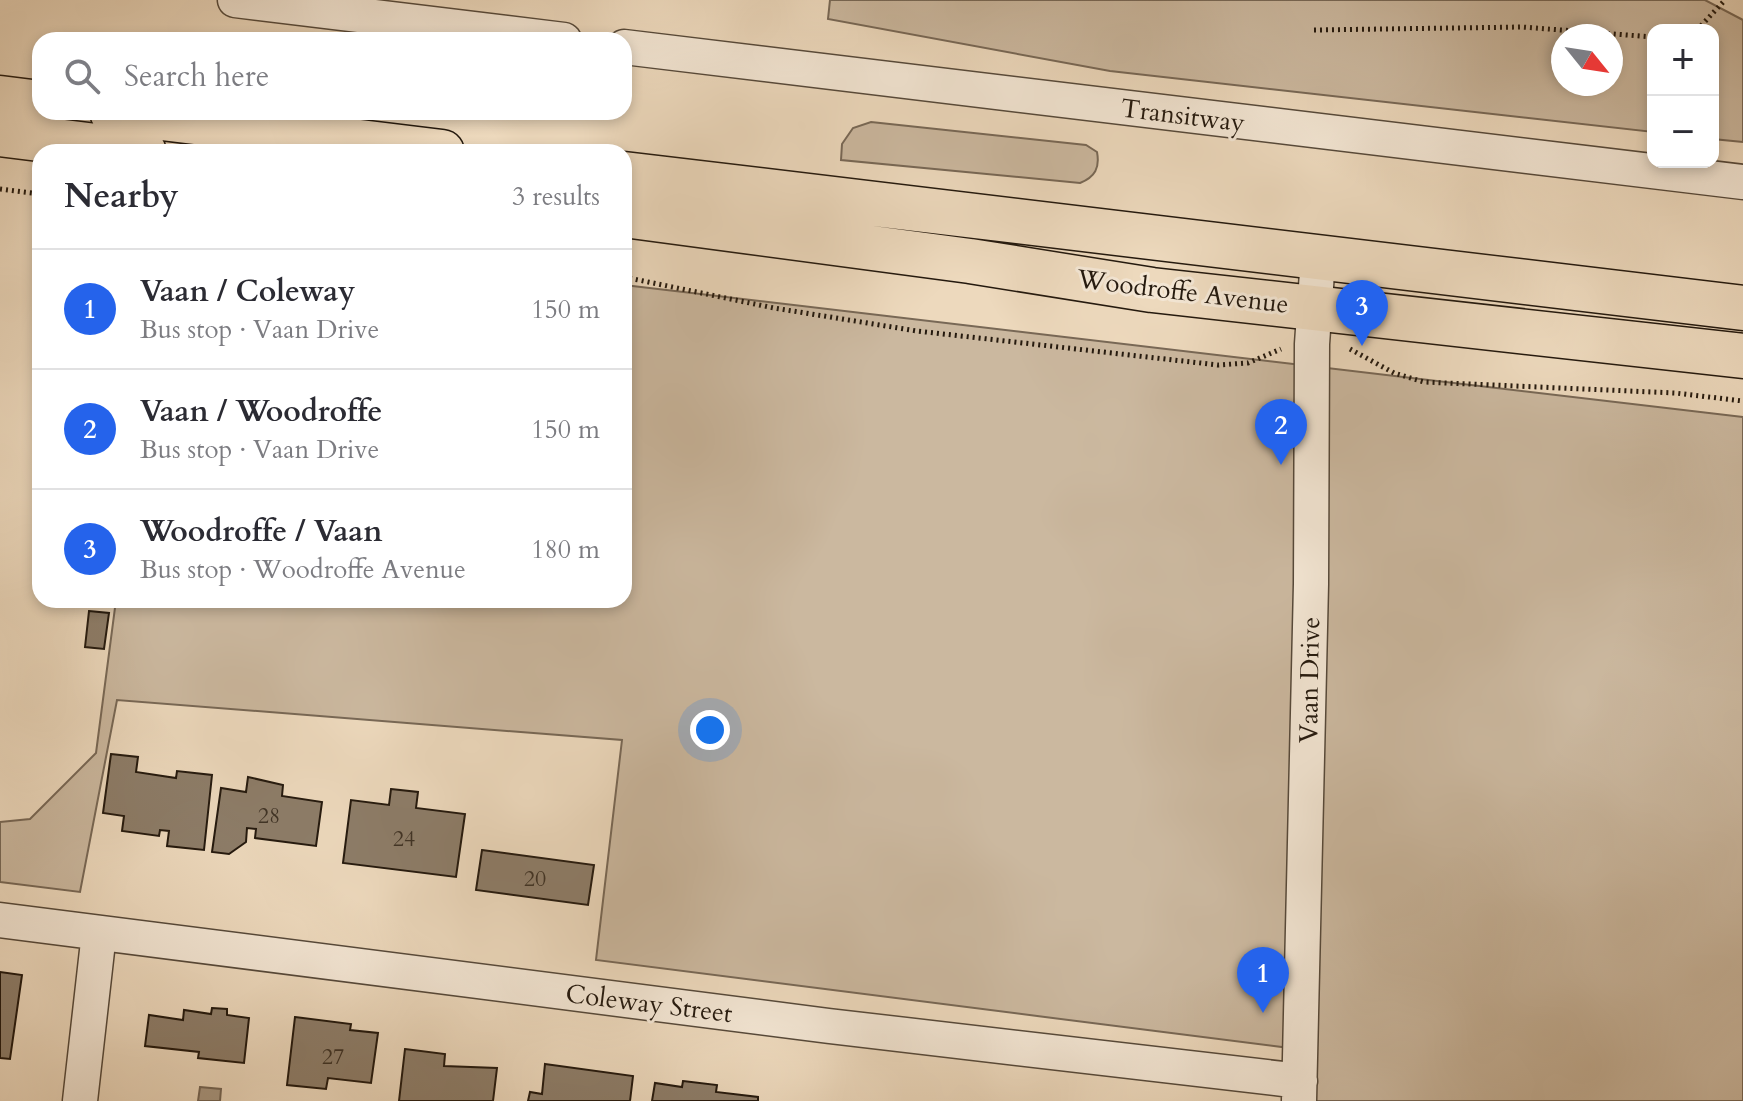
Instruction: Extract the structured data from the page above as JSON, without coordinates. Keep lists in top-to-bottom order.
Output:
{
  "streets": {
    "main road": ["Woodroffe Avenue"],
    "street": ["Transitway", "Vaan Drive", "Coleway Street"]
  },
  "crossings": [
    ["Woodroffe Avenue", "Vaan Drive"],
    ["Vaan Drive", "Coleway Street"]
  ],
  "house_numbers": [
    "28",
    "24",
    "20",
    "27"
  ],
  "north": "bottom right",
  "page": {
    "map_buttons": ["+", "−"],
    "search": "Search here",
    "heading": ["Nearby", "3 results"],
    "list": [
      {
        "mark": "1",
        "name": "Vaan / Coleway",
        "note": "Bus stop · Vaan Drive",
        "value": "150 m"
      },
      {
        "mark": "2",
        "name": "Vaan / Woodroffe",
        "note": "Bus stop · Vaan Drive",
        "value": "150 m"
      },
      {
        "mark": "3",
        "name": "Woodroffe / Vaan",
        "note": "Bus stop · Woodroffe Avenue",
        "value": "180 m"
      }
    ],
    "pins": ["3", "2", "1"]
  }
}
